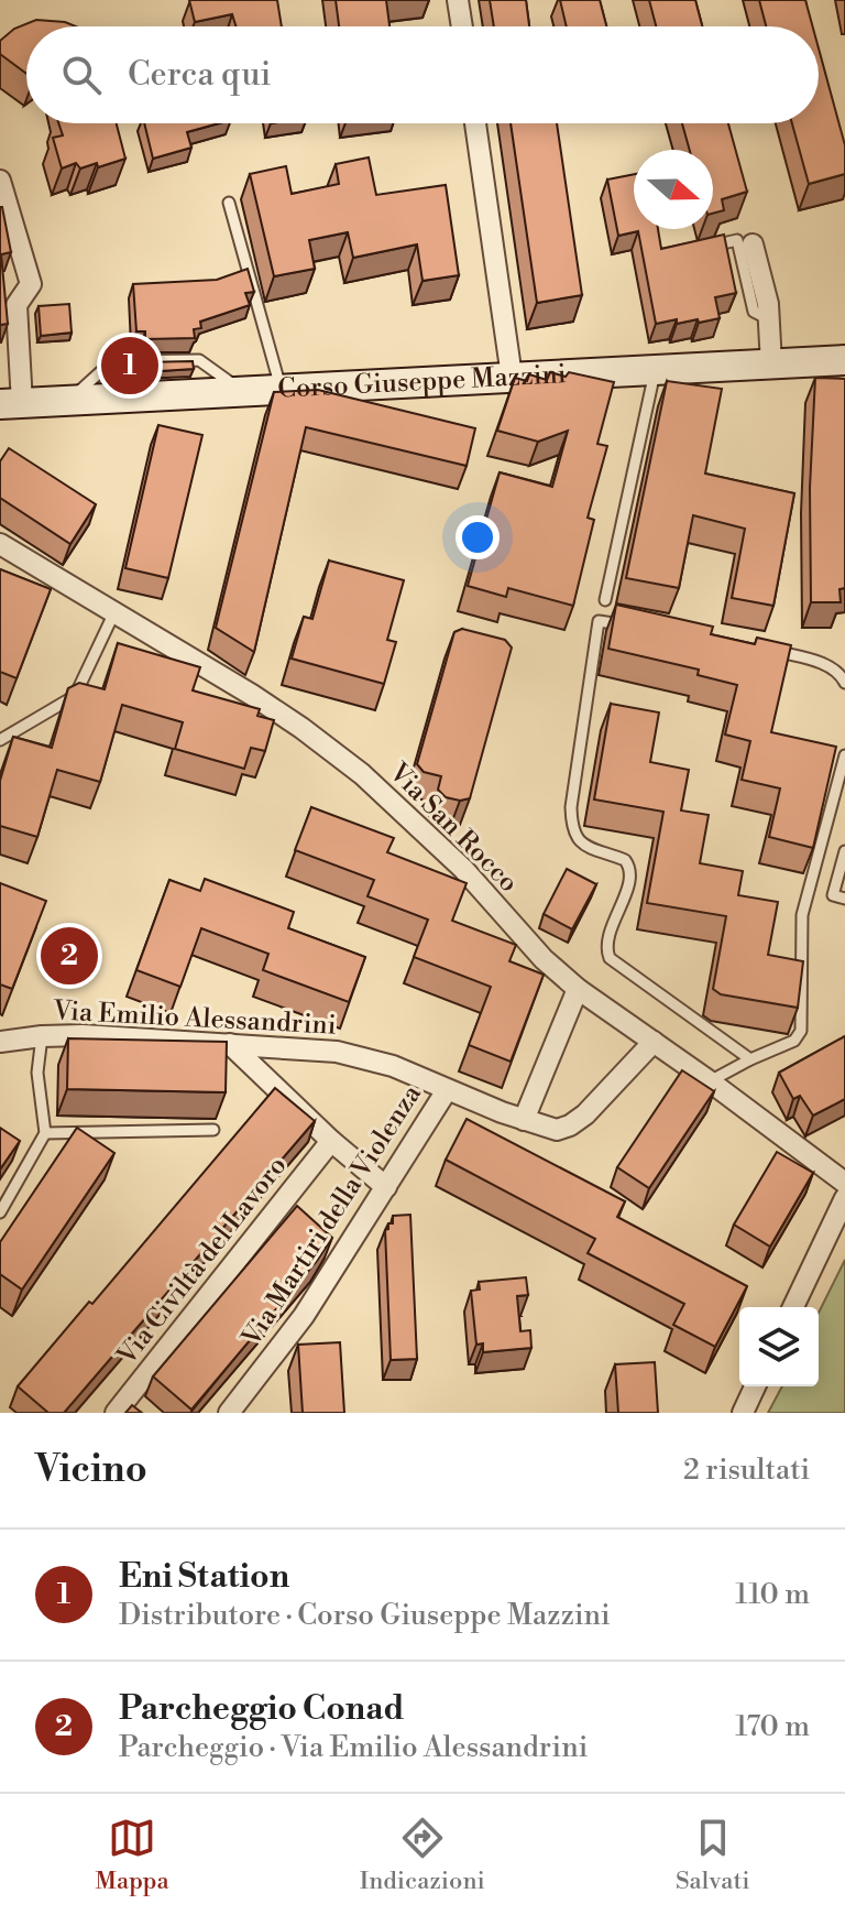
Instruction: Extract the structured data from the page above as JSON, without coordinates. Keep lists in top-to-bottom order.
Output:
{
  "streets": {
    "main road": ["Corso Giuseppe Mazzini"],
    "street": [
      "Via San Rocco",
      "Via Emilio Alessandrini",
      "Via Martiri della Violenza",
      "Via Civiltà del Lavoro"
    ]
  },
  "crossings": [
    ["Via San Rocco", "Via Emilio Alessandrini"],
    ["Via Emilio Alessandrini", "Via Martiri della Violenza"]
  ],
  "north": "right",
  "page": {
    "search": "Cerca qui",
    "pins": ["1", "2"],
    "heading": ["Vicino", "2 risultati"],
    "list": [
      {
        "mark": "1",
        "name": "Eni Station",
        "note": "Distributore · Corso Giuseppe Mazzini",
        "value": "110 m"
      },
      {
        "mark": "2",
        "name": "Parcheggio Conad",
        "note": "Parcheggio · Via Emilio Alessandrini",
        "value": "170 m"
      }
    ],
    "nav": ["Mappa", "Indicazioni", "Salvati"]
  }
}
